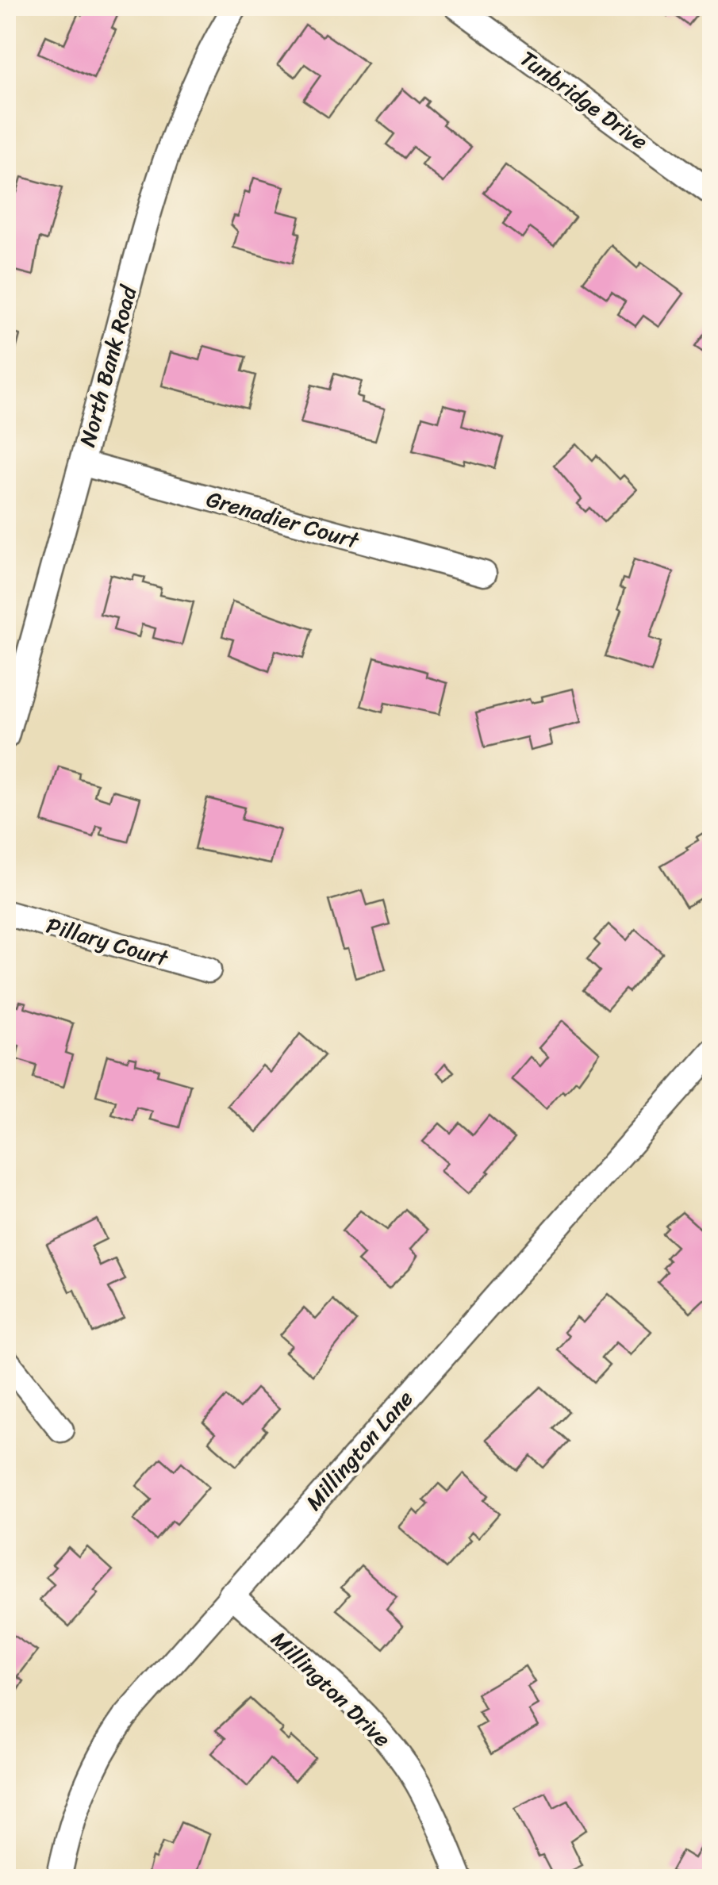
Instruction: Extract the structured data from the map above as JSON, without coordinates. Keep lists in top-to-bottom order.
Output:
{
  "streets": {
    "street": [
      "Tunbridge Drive",
      "North Bank Road",
      "Grenadier Court",
      "Pillary Court",
      "Millington Lane",
      "Millington Drive"
    ]
  },
  "crossings": [
    ["North Bank Road", "Grenadier Court"],
    ["Millington Lane", "Millington Drive"]
  ]
}
